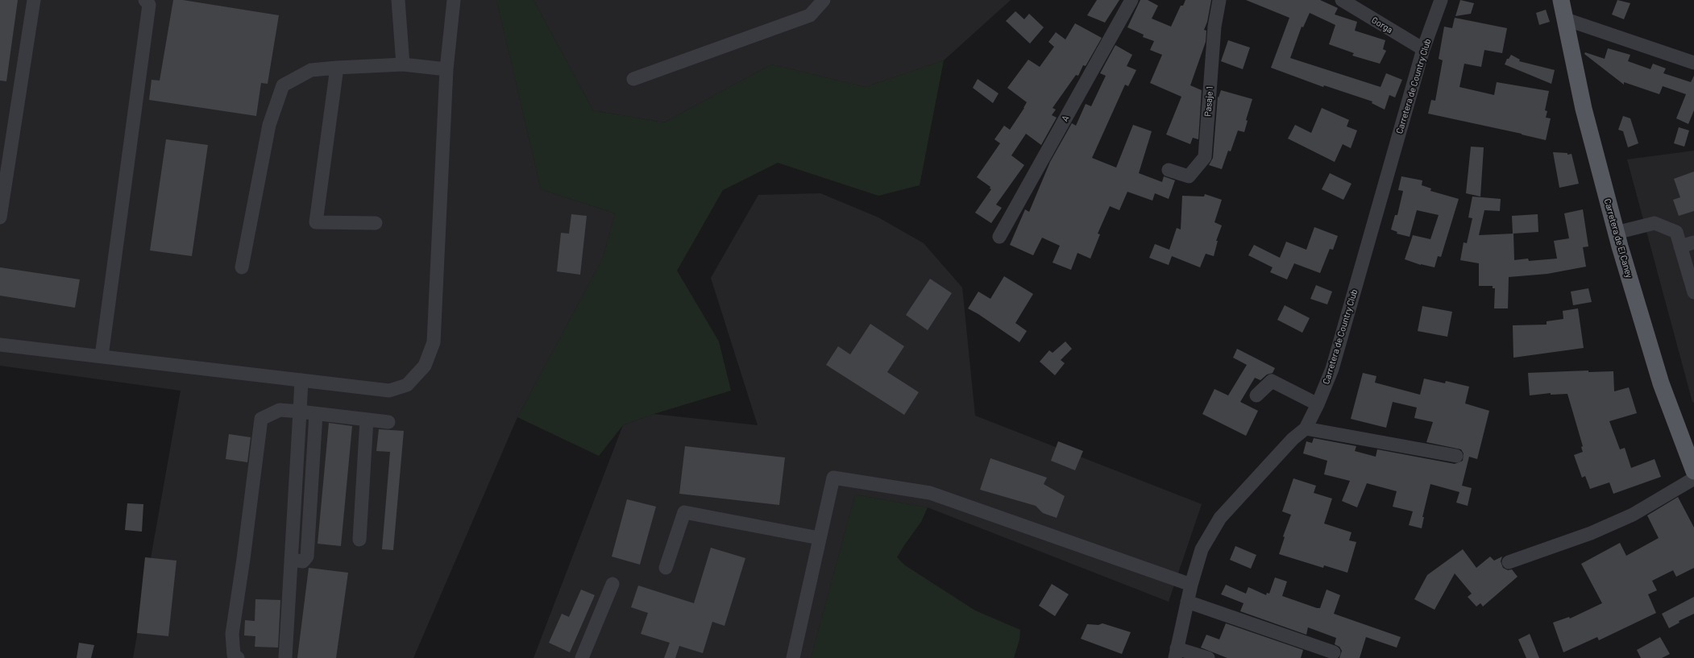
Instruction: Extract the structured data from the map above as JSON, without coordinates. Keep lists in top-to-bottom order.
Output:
{
  "streets": {
    "main road": ["Carretera de El Caney"],
    "street": [
      "Gorga",
      "Carretera de Country Club",
      "Pasaje 1",
      "A"
    ]
  },
  "crossings": [
    ["Gorga", "Carretera de Country Club"]
  ]
}
